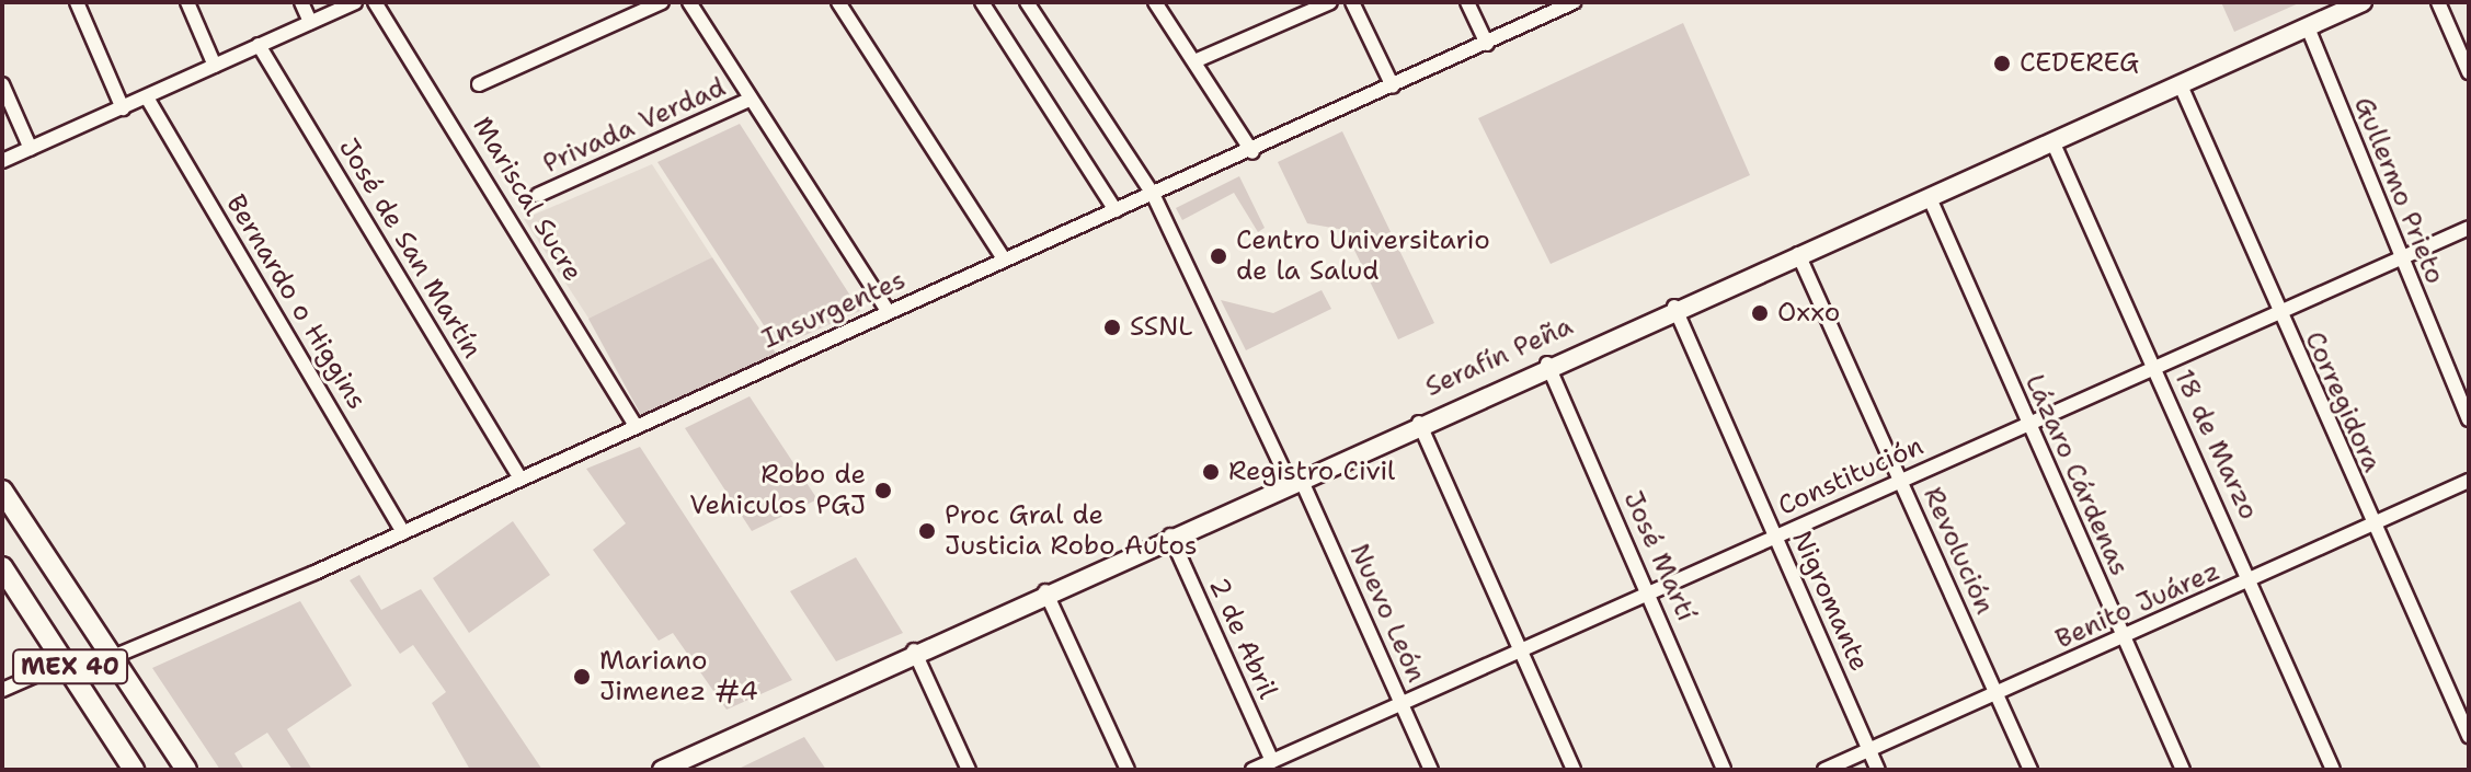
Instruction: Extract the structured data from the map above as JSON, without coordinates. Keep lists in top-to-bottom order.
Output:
{
  "streets": {
    "main road": ["Serafín Peña", "MEX 40"],
    "street": [
      "Privada Verdad",
      "Gullermo Prieto",
      "Mariscal Sucre",
      "José de San Martín",
      "Bernardo o Higgins",
      "Insurgentes",
      "Corregidora",
      "18 de Marzo",
      "Lázaro Cárdenas",
      "Constitución",
      "Revolución",
      "José Martí",
      "Nigromante",
      "Benito Juárez",
      "Nuevo León",
      "2 de Abril"
    ]
  },
  "crossings": [
    ["Gullermo Prieto", "Serafín Peña"],
    ["Gullermo Prieto", "Constitución"],
    ["Mariscal Sucre", "Insurgentes"],
    ["José de San Martín", "Insurgentes"],
    ["Bernardo o Higgins", "Insurgentes"],
    ["Insurgentes", "Nuevo León"],
    ["Insurgentes", "MEX 40"],
    ["Serafín Peña", "Corregidora"],
    ["Serafín Peña", "18 de Marzo"],
    ["Serafín Peña", "Lázaro Cárdenas"],
    ["Serafín Peña", "Revolución"],
    ["Serafín Peña", "José Martí"],
    ["Serafín Peña", "Nigromante"],
    ["Serafín Peña", "Nuevo León"],
    ["Serafín Peña", "2 de Abril"],
    ["Corregidora", "Constitución"],
    ["Corregidora", "Benito Juárez"],
    ["18 de Marzo", "Constitución"],
    ["18 de Marzo", "Benito Juárez"],
    ["Lázaro Cárdenas", "Constitución"],
    ["Lázaro Cárdenas", "Benito Juárez"],
    ["Constitución", "Revolución"],
    ["Constitución", "José Martí"],
    ["Constitución", "Nigromante"],
    ["Constitución", "Nuevo León"],
    ["Constitución", "2 de Abril"],
    ["Revolución", "Benito Juárez"],
    ["Nigromante", "Benito Juárez"]
  ],
  "places": [
    "CEDEREG",
    "Centro Universitario de la Salud",
    "Oxxo",
    "SSNL",
    "Registro Civil",
    "Robo de Vehiculos PGJ",
    "Proc Gral de Justicia Robo Autos",
    "Mariano Jimenez #4"
  ]
}
